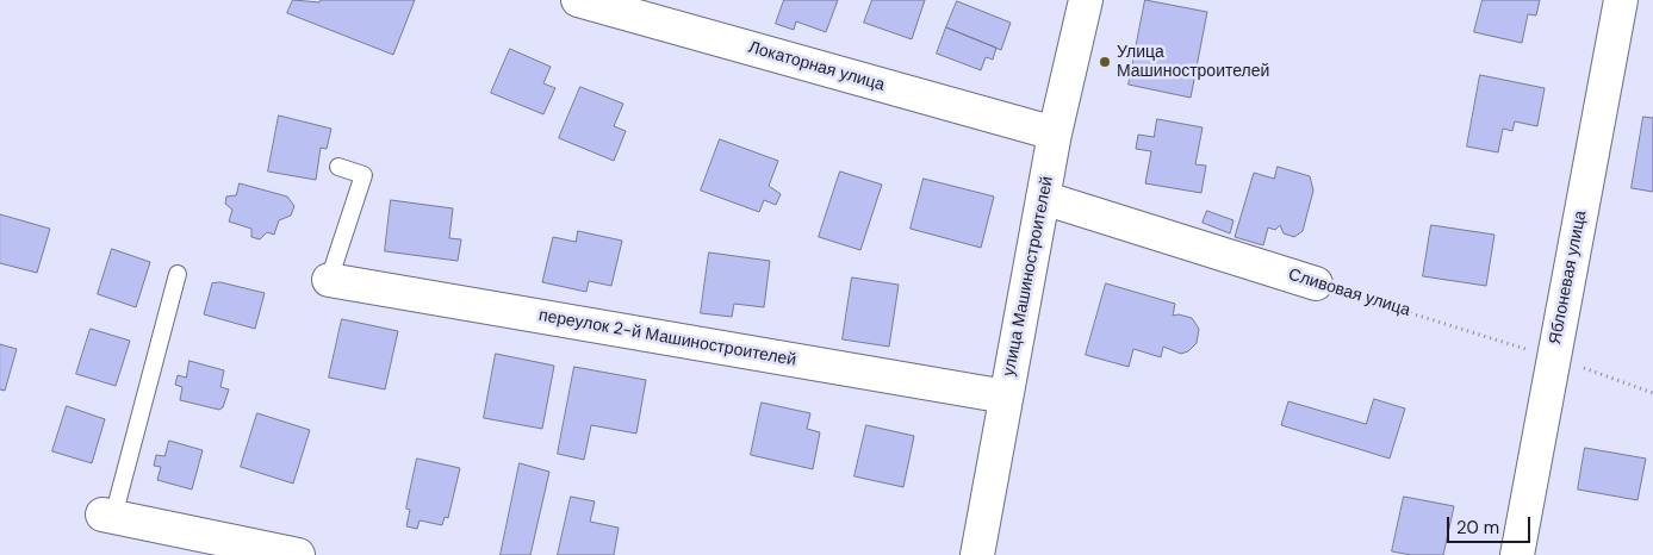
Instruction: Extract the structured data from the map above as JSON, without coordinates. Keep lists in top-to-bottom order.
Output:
{
  "streets": {
    "street": [
      "Локаторная улица",
      "улица Машиностроителей",
      "Яблоневая улица",
      "Сливовая улица",
      "переулок 2-й Машиностроителей"
    ]
  },
  "crossings": [
    ["Локаторная улица", "улица Машиностроителей"],
    ["улица Машиностроителей", "Сливовая улица"],
    ["улица Машиностроителей", "переулок 2-й Машиностроителей"],
    ["Яблоневая улица", "Сливовая улица"]
  ],
  "places": ["Улица Машиностроителей"],
  "scale_bar": "20 m"
}
